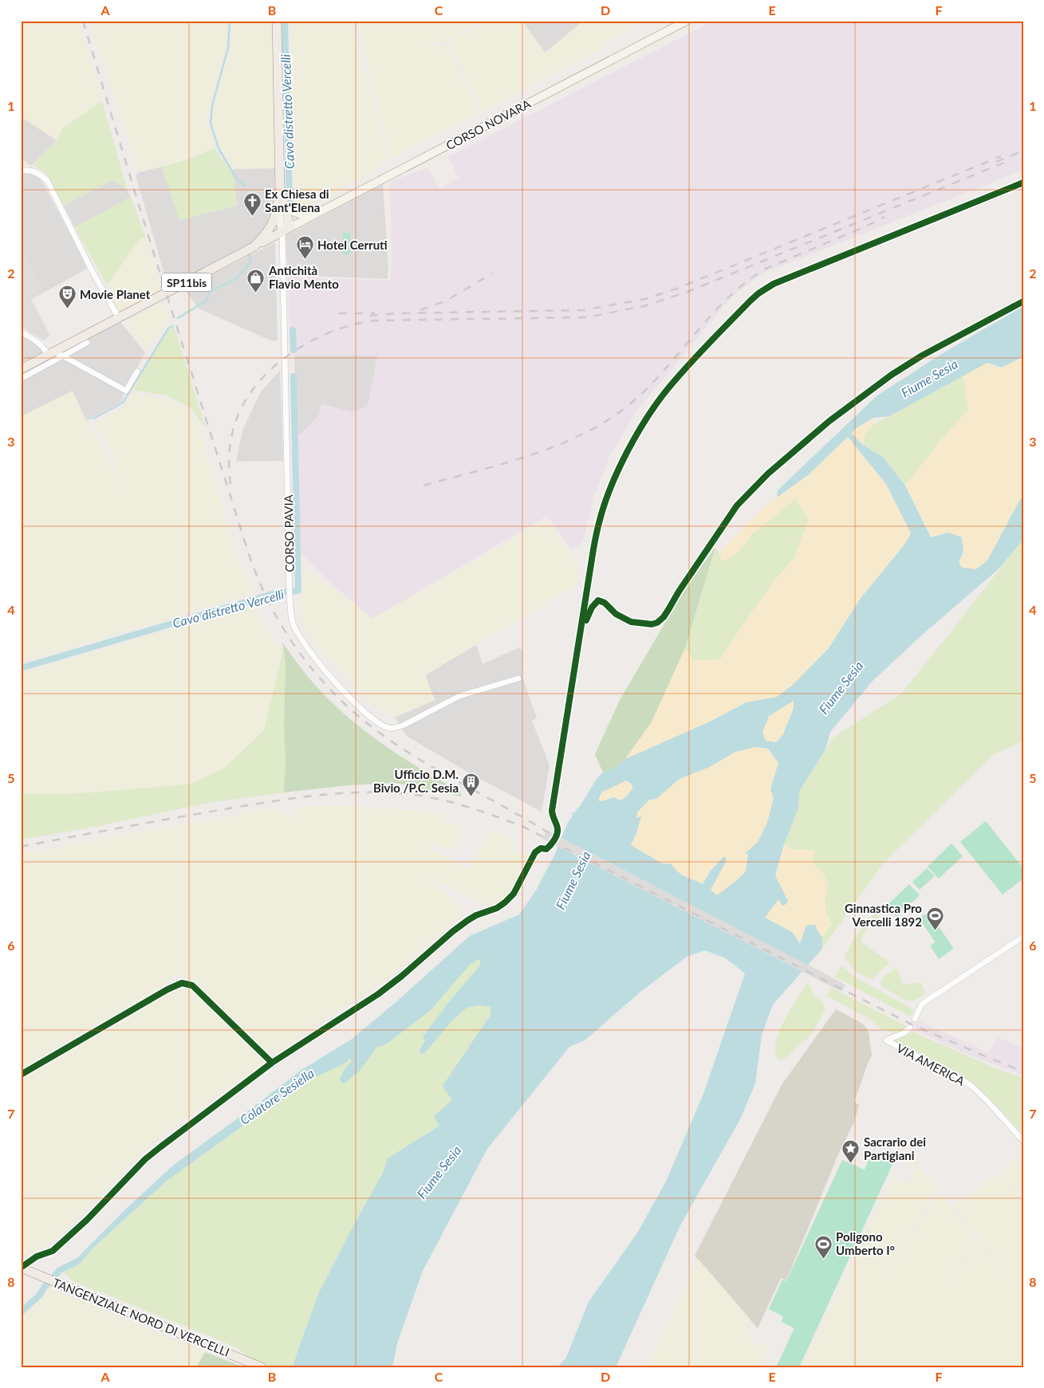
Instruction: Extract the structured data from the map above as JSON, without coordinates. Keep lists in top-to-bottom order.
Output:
{
  "streets": {
    "main road": ["CORSO NOVARA", "SP11bis", "TANGENZIALE NORD DI VERCELLI"],
    "street": ["CORSO PAVIA", "VIA AMERICA"]
  },
  "crossings": [
    ["CORSO NOVARA", "SP11bis"],
    ["CORSO NOVARA", "CORSO PAVIA"]
  ],
  "water": ["Cavo distretto Vercelli", "Fiume Sesia", "Colatore Sesiella"],
  "places": {
    "church": ["Ex Chiesa di Sant'Elena"],
    "hotel": ["Hotel Cerruti"],
    "shop": ["Antichità Flavio Mento"],
    "theatre": ["Movie Planet"],
    "building": ["Ufficio D.M. Bivio /P.C. Sesia"],
    "sports": ["Ginnastica Pro Vercelli 1892", "Poligono Umberto I°"],
    "place": ["Sacrario dei Partigiani"]
  },
  "grid": {
    "columns": [
      "A",
      "B",
      "C",
      "D",
      "E",
      "F"
    ],
    "rows": [
      "1",
      "2",
      "3",
      "4",
      "5",
      "6",
      "7",
      "8"
    ]
  }
}
